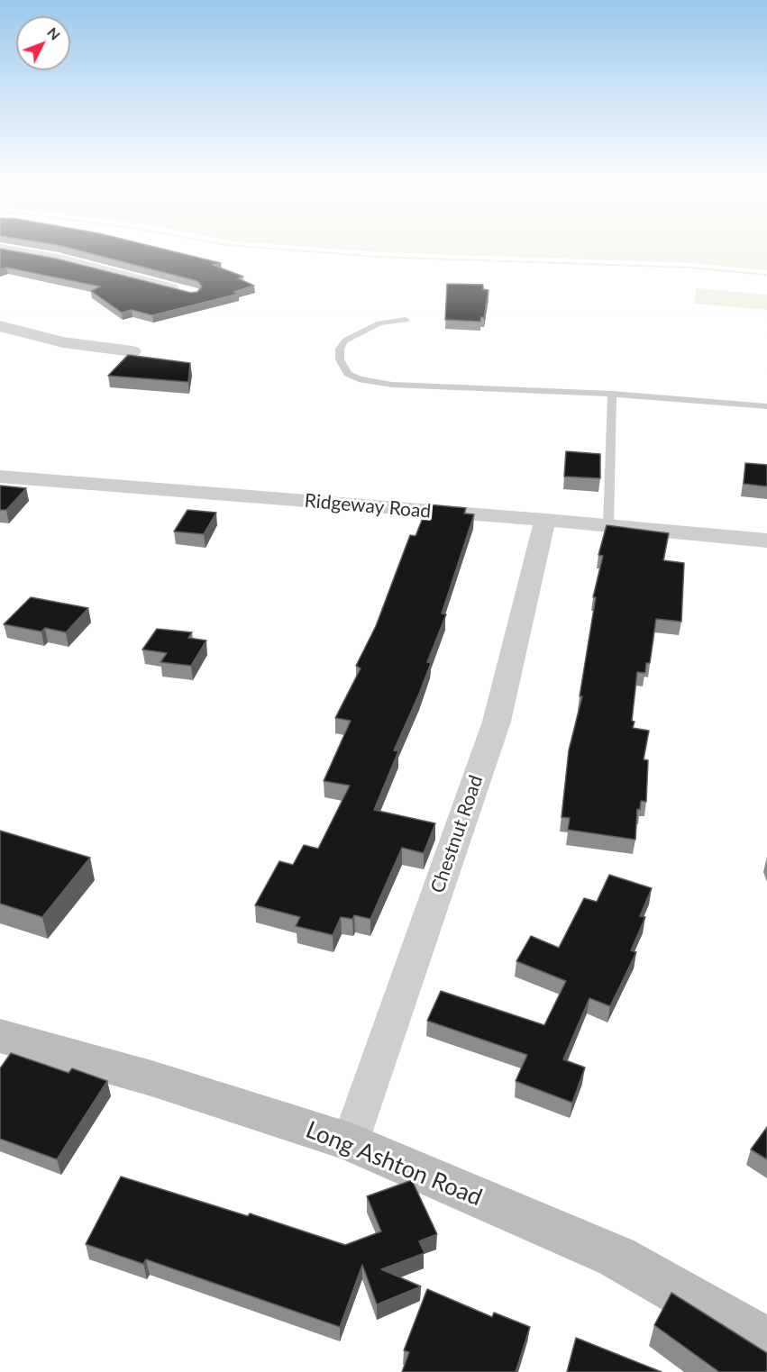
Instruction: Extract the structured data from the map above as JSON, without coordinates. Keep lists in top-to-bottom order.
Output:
{
  "streets": {
    "street": ["Ridgeway Road", "Chestnut Road", "Long Ashton Road"]
  },
  "crossings": [
    ["Ridgeway Road", "Chestnut Road"],
    ["Chestnut Road", "Long Ashton Road"]
  ],
  "north": "top right"
}
